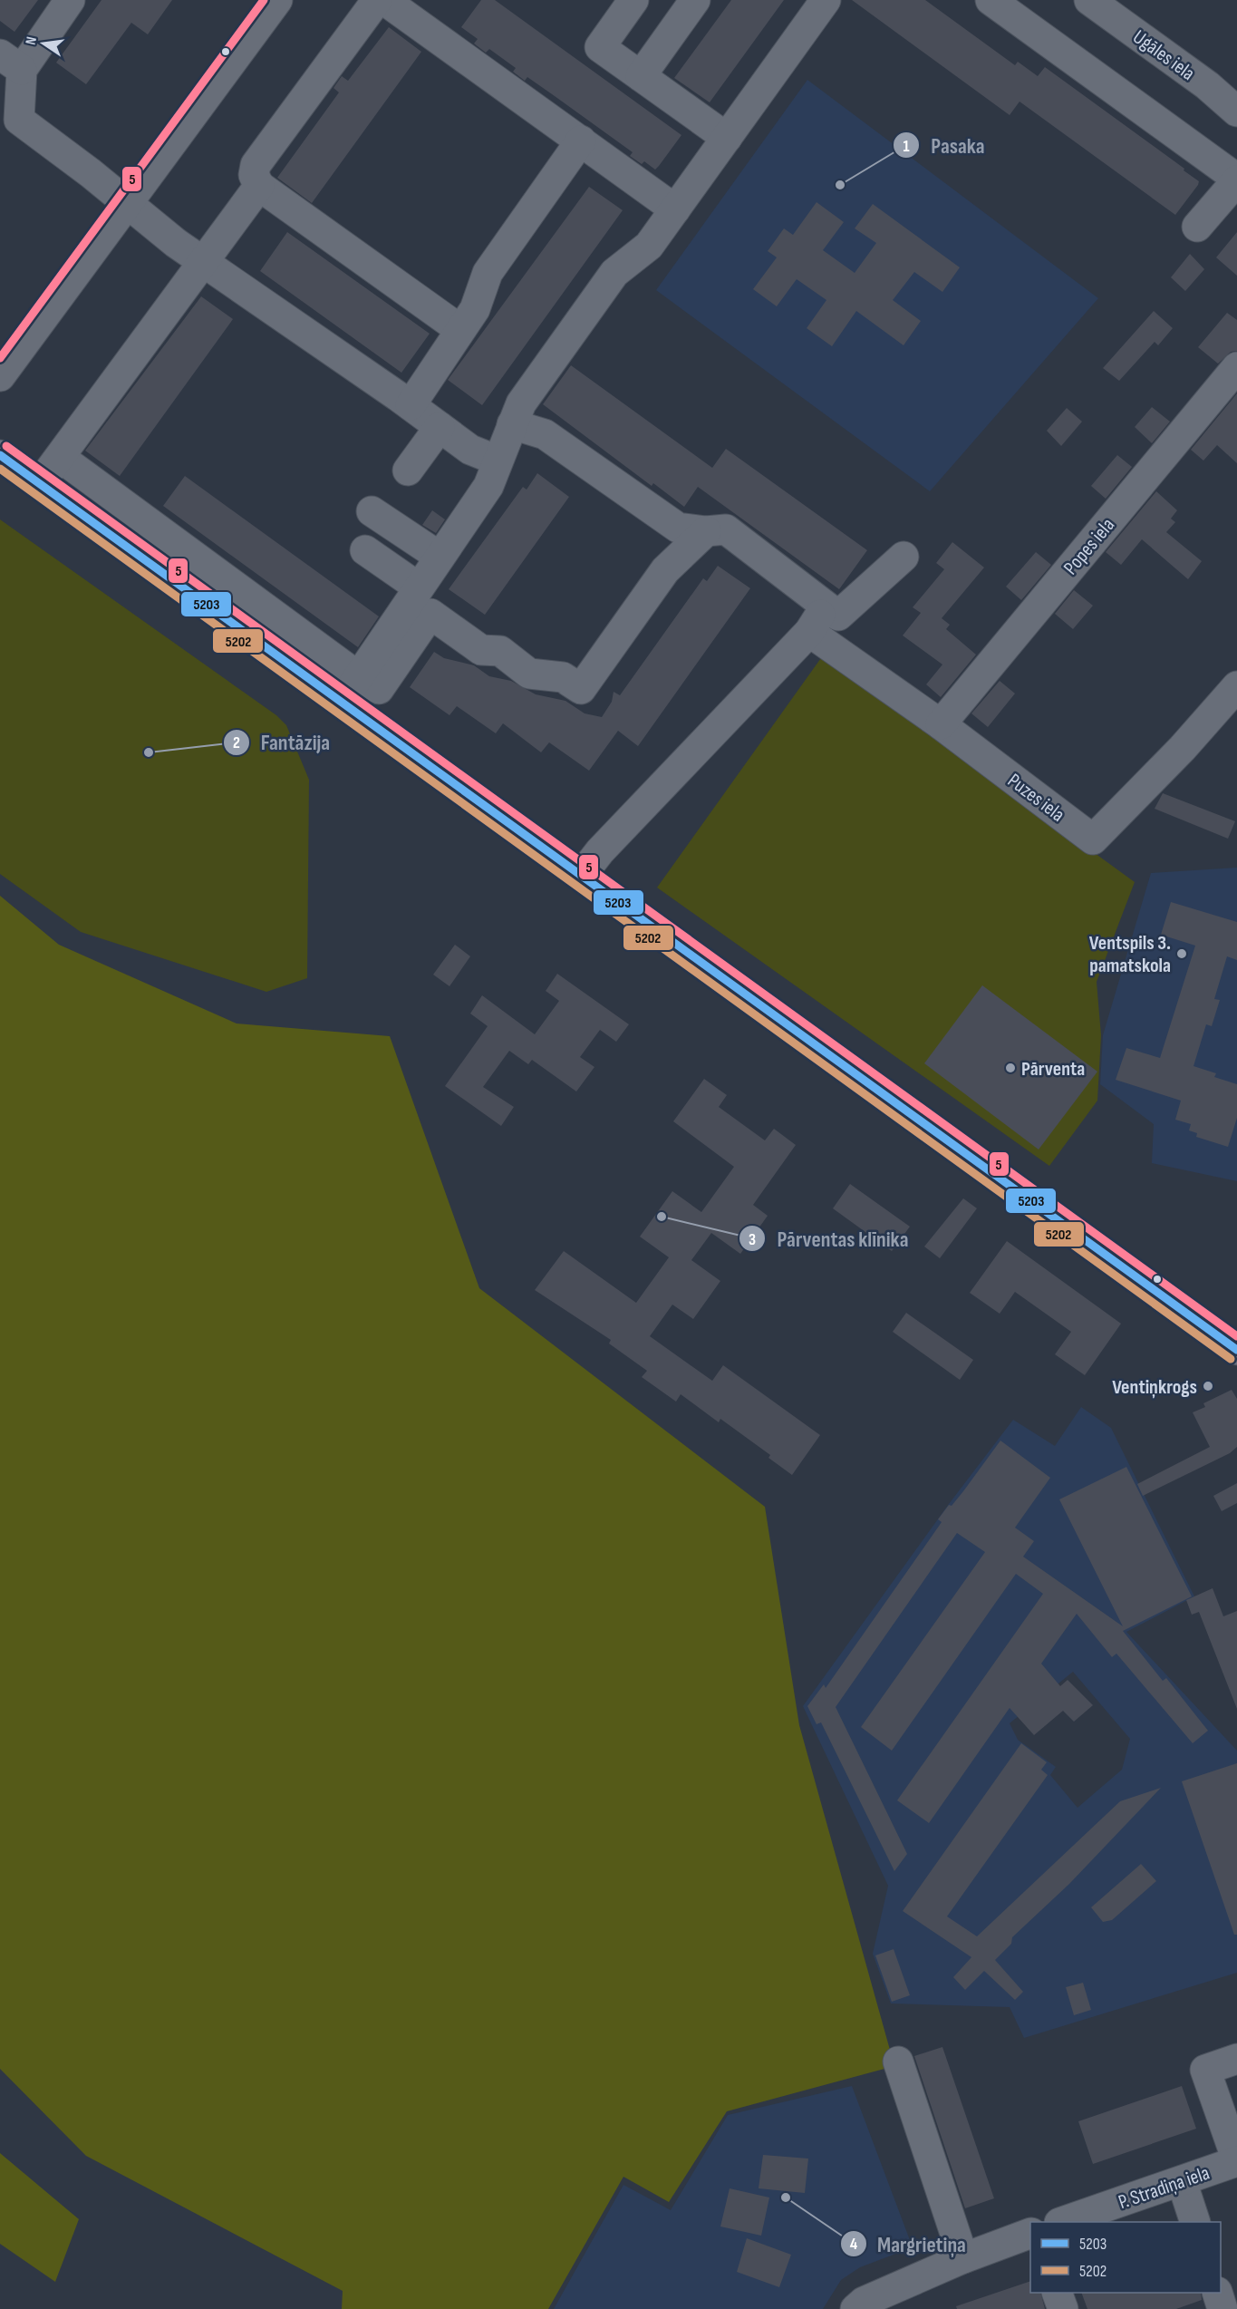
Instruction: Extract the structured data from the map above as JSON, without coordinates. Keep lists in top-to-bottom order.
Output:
{
  "streets": {
    "street": [
      "Ugāles iela",
      "Popes iela",
      "Puzes iela",
      "P. Stradiņa iela"
    ]
  },
  "crossings": [
    ["Popes iela", "Puzes iela"]
  ],
  "places": [
    "Pasaka",
    "Fantāzija",
    "Ventspils 3. pamatskola",
    "Pārventa",
    "Pārventas klīnika",
    "Ventiņkrogs",
    "Margrietiņa"
  ],
  "lines": ["transit line 5", "transit line 5203", "transit line 5202"],
  "legend": ["5203", "5202"],
  "north": "left"
}
